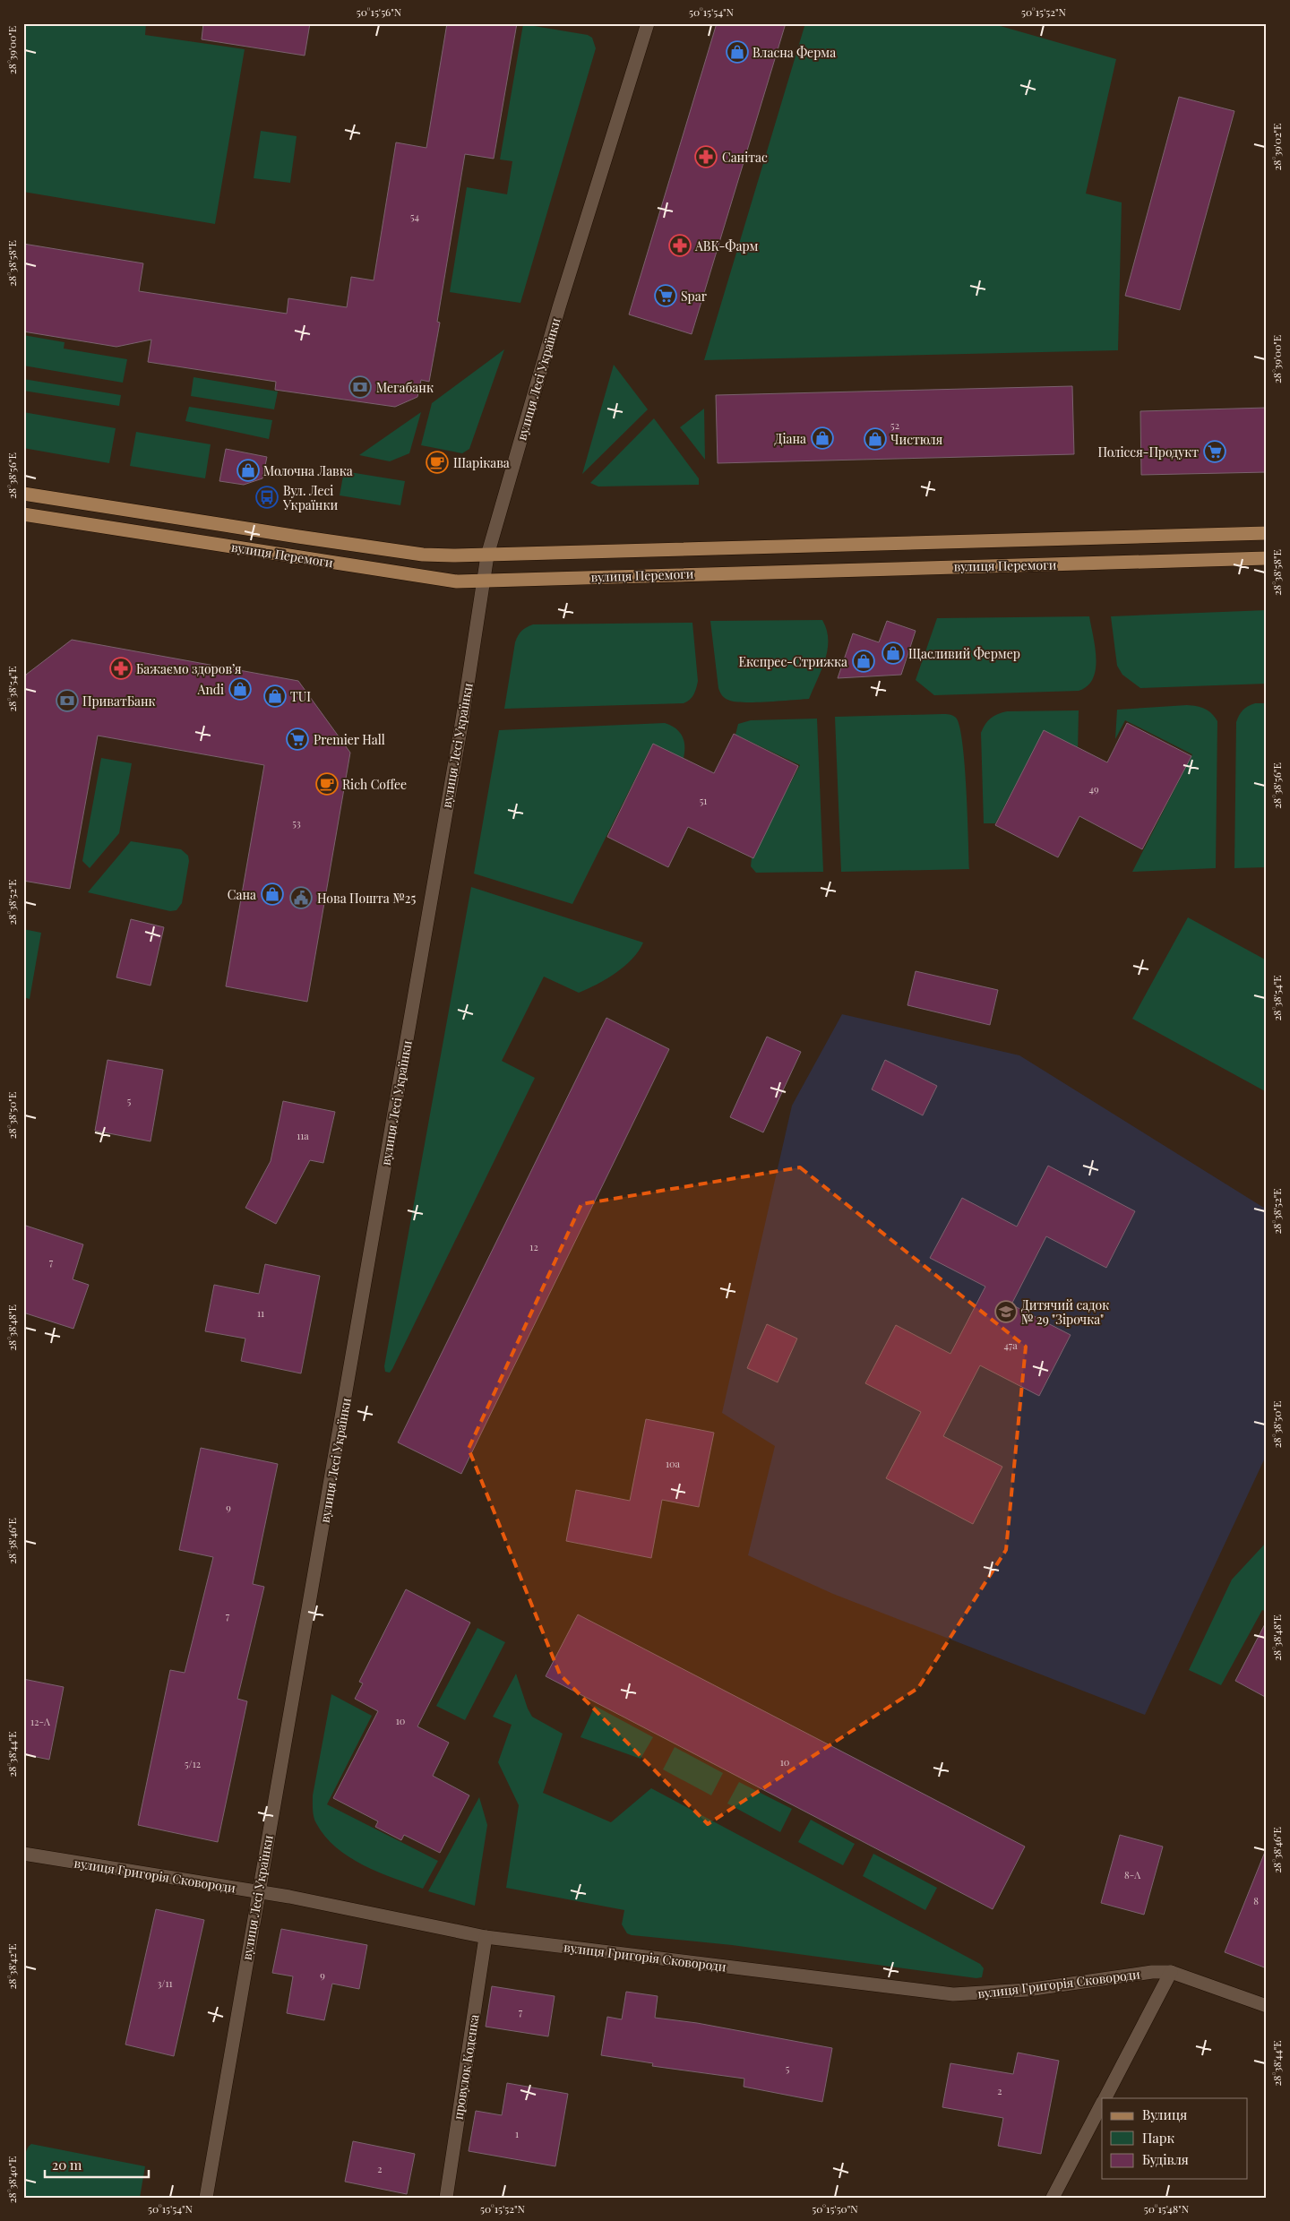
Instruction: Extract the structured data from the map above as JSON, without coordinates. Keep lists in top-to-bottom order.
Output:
{
  "streets": {
    "main road": ["вулиця Перемоги"],
    "street": ["вулиця Лесі Українки", "вулиця Григорія Сковороди", "провулок Коденка"]
  },
  "crossings": [
    ["вулиця Лесі Українки", "вулиця Перемоги"],
    ["вулиця Лесі Українки", "вулиця Григорія Сковороди"],
    ["вулиця Григорія Сковороди", "провулок Коденка"]
  ],
  "places": {
    "shop": [
      "Власна Ферма",
      "Діана",
      "Чистюля",
      "Молочна Лавка",
      "Щасливий Фермер",
      "Експрес-Стрижка",
      "Andi",
      "TUI",
      "Сана"
    ],
    "pharmacy": ["Санітас", "АВК-Фарм", "Бажаємо здоровʼя"],
    "supermarket": ["Spar", "Полісся-Продукт", "Premier Hall"],
    "bank": ["Мегабанк", "ПриватБанк"],
    "cafe": ["Шарікава", "Rich Coffee"],
    "bus stop": ["Вул. Лесі Українки"],
    "public building": ["Нова Пошта №25"],
    "school or university": ["Дитячий садок № 29 \"Зірочка\""]
  },
  "house_numbers": [
    "54",
    "52",
    "49",
    "51",
    "53",
    "5",
    "11а",
    "12",
    "7",
    "11",
    "47а",
    "10а",
    "9",
    "7",
    "10",
    "12-А",
    "10",
    "5/12",
    "8-А",
    "8",
    "9",
    "3/11",
    "7",
    "5",
    "2",
    "1",
    "2"
  ],
  "legend": ["Вулиця", "Парк", "Будівля"],
  "scale_bar": "20 m",
  "coordinates": [
    "50°15'56\"N",
    "50°15'54\"N",
    "50°15'52\"N",
    "28°39'00\"E",
    "28°39'02\"E",
    "28°38'58\"E",
    "28°38'56\"E",
    "28°38'54\"E",
    "28°38'52\"E",
    "28°38'50\"E",
    "28°38'48\"E",
    "28°38'46\"E",
    "28°38'44\"E",
    "28°38'42\"E",
    "28°38'40\"E",
    "50°15'50\"N",
    "50°15'48\"N"
  ]
}
